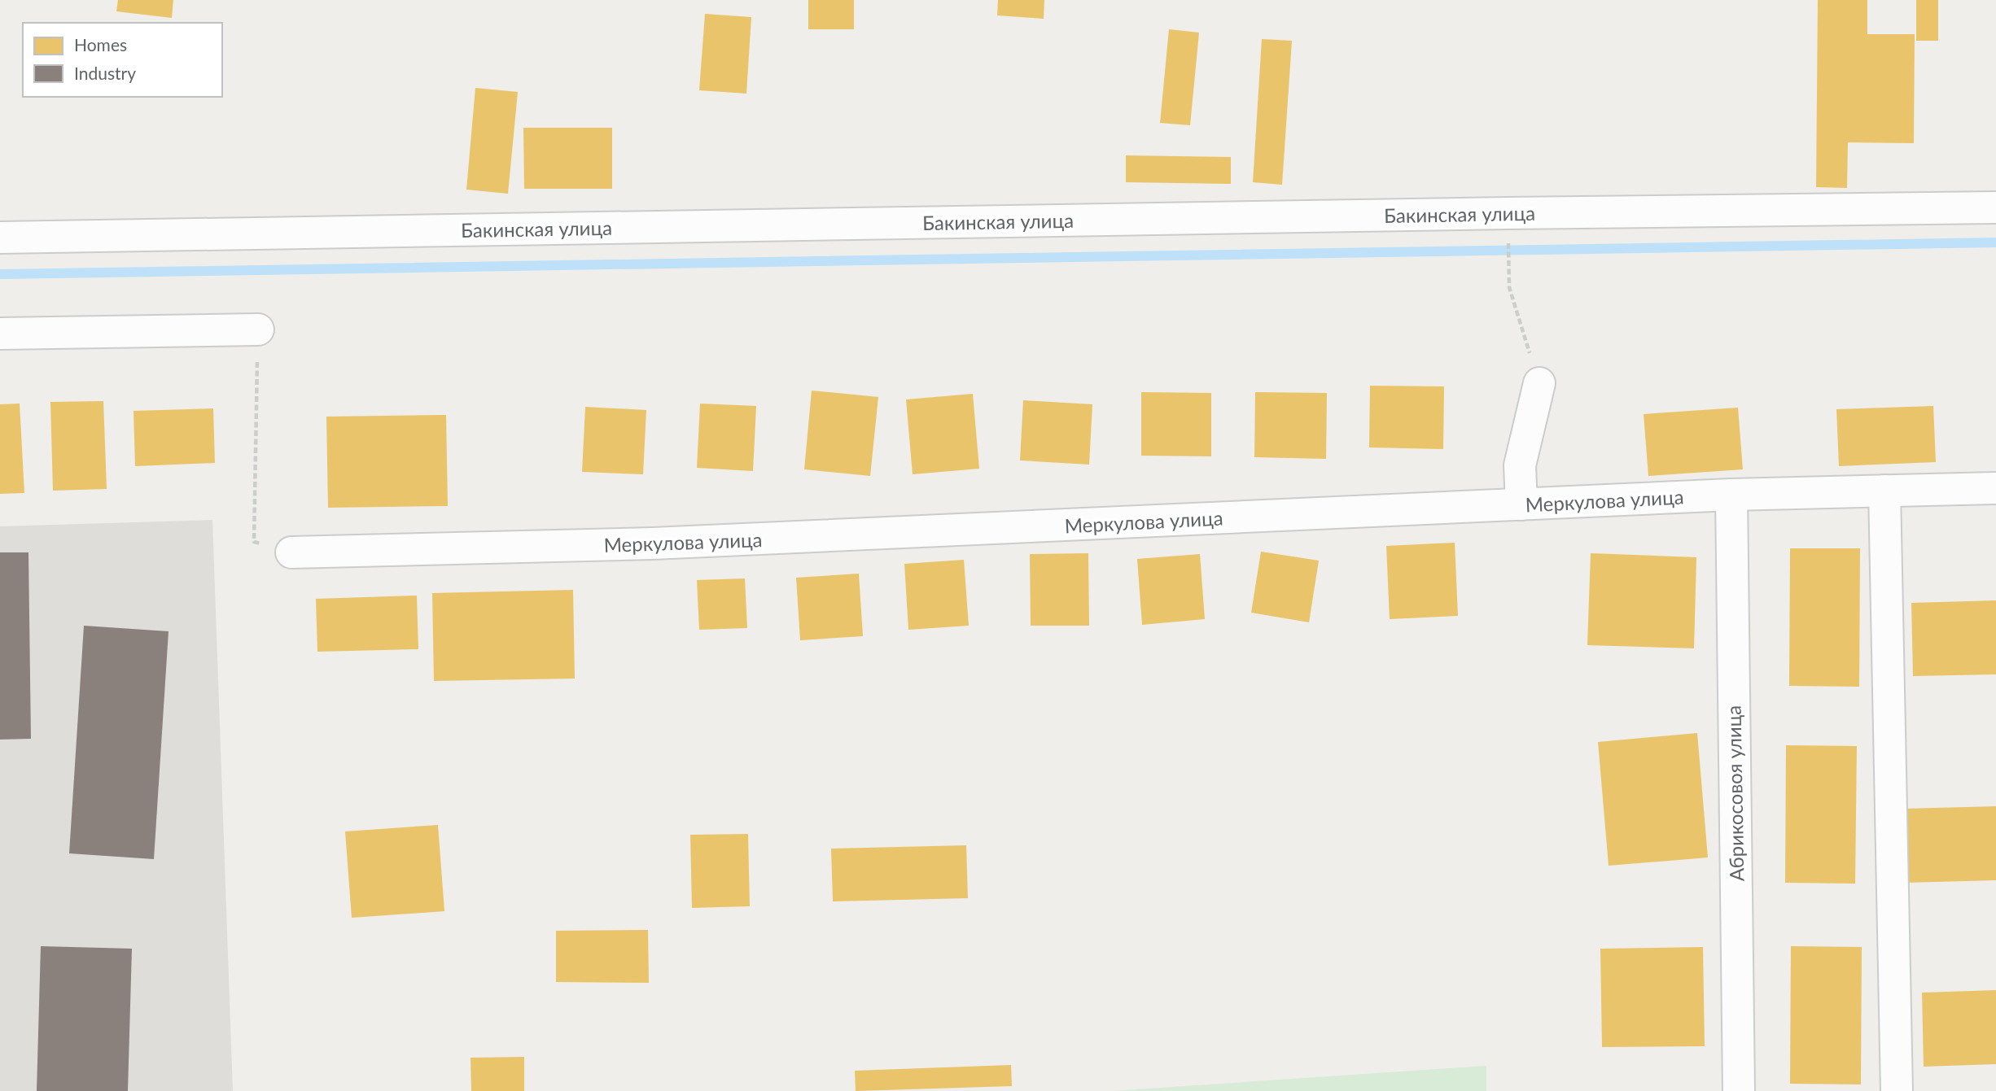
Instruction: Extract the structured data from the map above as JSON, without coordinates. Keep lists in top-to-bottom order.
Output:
{
  "streets": {
    "street": ["Бакинская улица", "Меркулова улица", "Абрикосовоя улица"]
  },
  "crossings": [
    ["Меркулова улица", "Абрикосовоя улица"]
  ],
  "legend": ["Homes", "Industry"]
}
